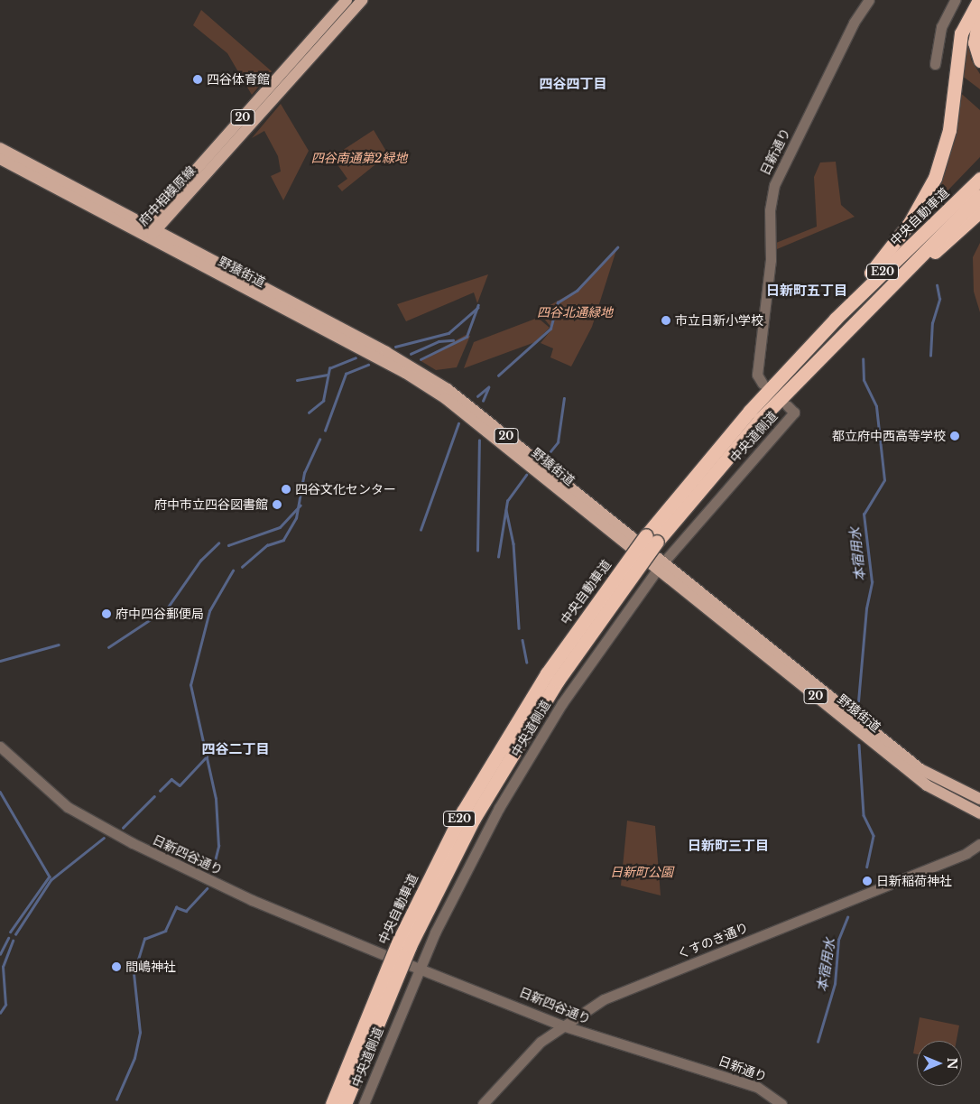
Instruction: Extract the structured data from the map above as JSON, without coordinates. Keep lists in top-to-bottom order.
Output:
{
  "streets": {
    "highway": ["中央自動車道", "E20"],
    "main road": ["20", "府中相模原線", "野猿街道"],
    "street": [
      "日新通り",
      "中央道側道",
      "日新四谷通り",
      "くすのき通り"
    ]
  },
  "crossings": [
    ["日新通り", "日新四谷通り"],
    ["府中相模原線", "野猿街道"],
    ["野猿街道", "中央道側道"],
    ["中央道側道", "日新四谷通り"],
    ["日新四谷通り", "くすのき通り"]
  ],
  "districts": [
    "四谷四丁目",
    "日新町五丁目",
    "四谷二丁目",
    "日新町三丁目"
  ],
  "water": ["本宿用水"],
  "parks": ["四谷南通第2緑地", "四谷北通緑地", "日新町公園"],
  "places": [
    "四谷体育館",
    "市立日新小学校",
    "都立府中西高等学校",
    "四谷文化センター",
    "府中市立四谷図書館",
    "府中四谷郵便局",
    "日新稲荷神社",
    "間嶋神社"
  ],
  "north": "right"
}
